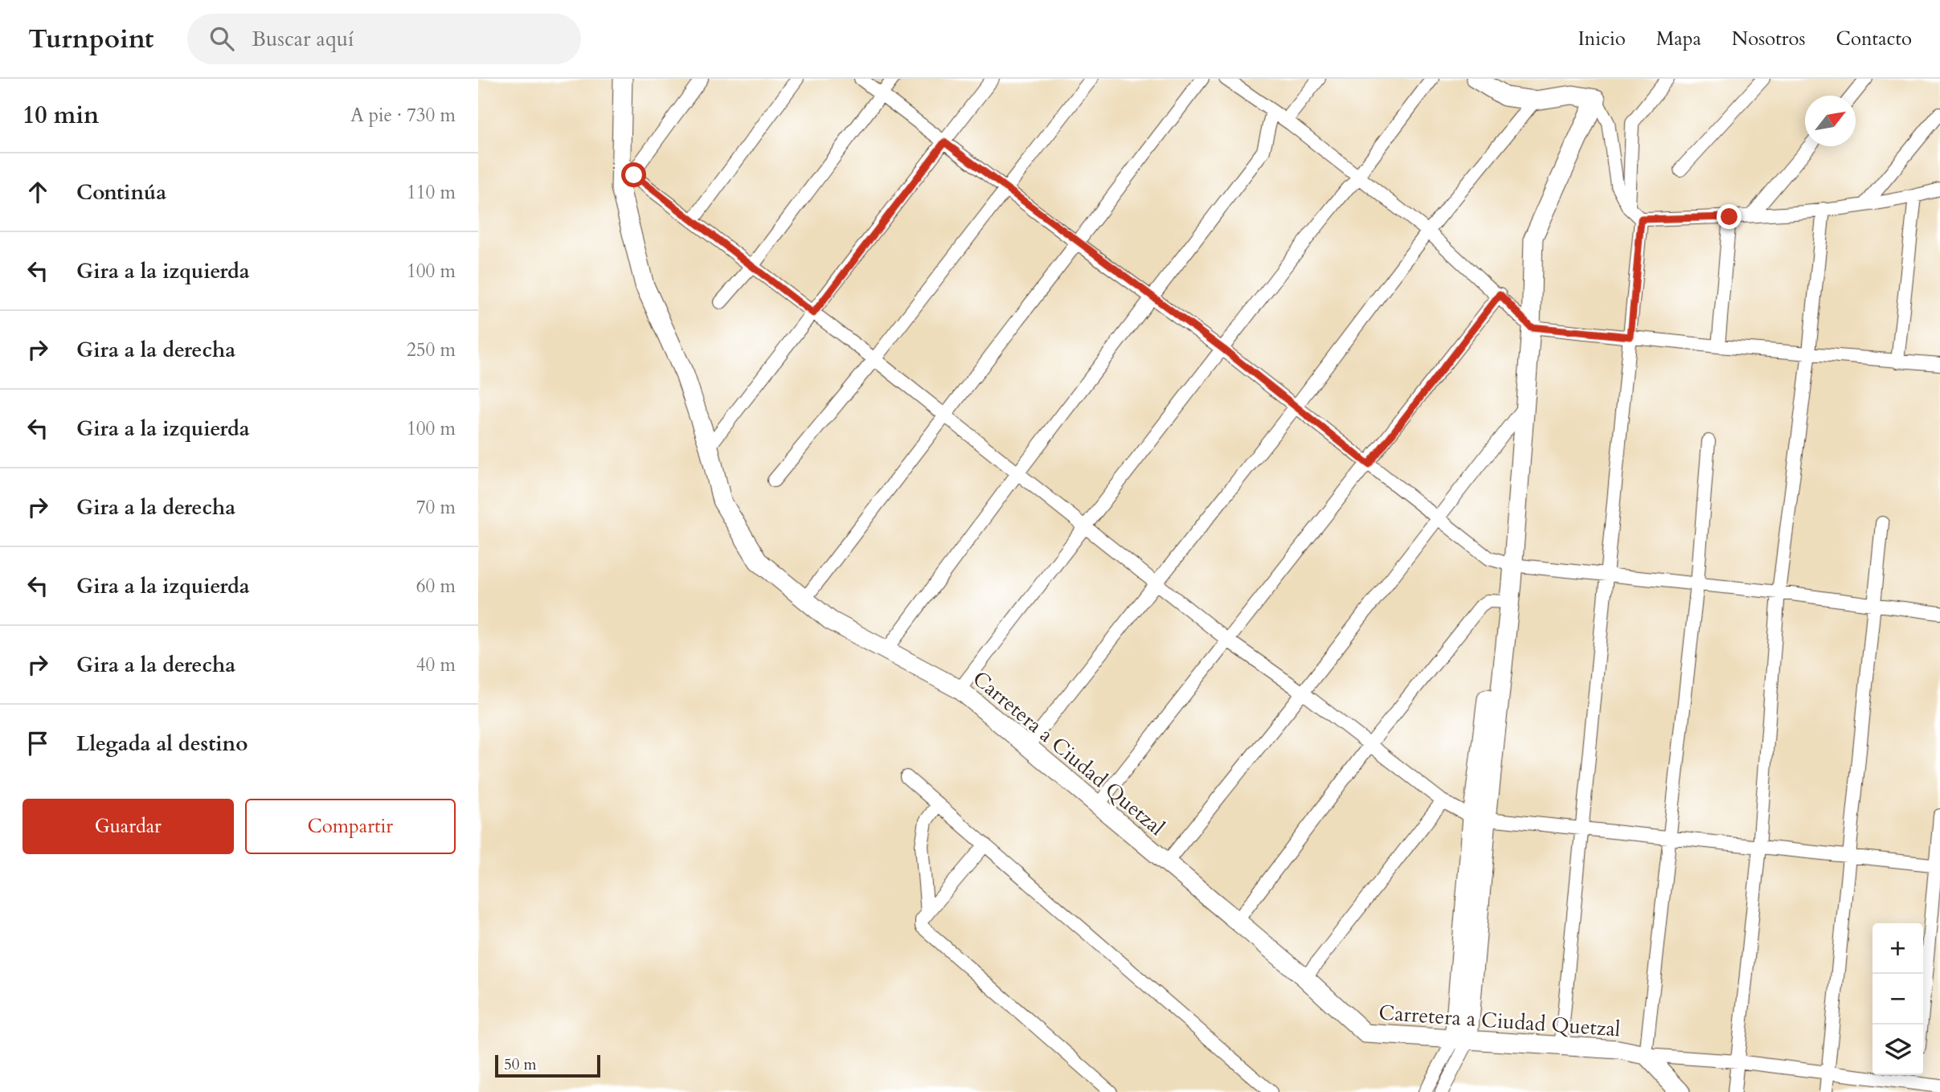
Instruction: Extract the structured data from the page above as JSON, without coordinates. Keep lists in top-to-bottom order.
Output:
{
  "streets": {
    "main road": ["Carretera a Ciudad Quetzal"]
  },
  "scale_bar": "50 m",
  "north": "top right",
  "page": {
    "header": "Turnpoint",
    "search": "Buscar aquí",
    "nav": [
      "Inicio",
      "Mapa",
      "Nosotros",
      "Contacto"
    ],
    "heading": ["10 min", "A pie · 730 m"],
    "list": [
      ["Continúa", "110 m"],
      ["Gira a la izquierda", "100 m"],
      ["Gira a la derecha", "250 m"],
      ["Gira a la izquierda", "100 m"],
      ["Gira a la derecha", "70 m"],
      ["Gira a la izquierda", "60 m"],
      ["Gira a la derecha", "40 m"],
      "Llegada al destino"
    ],
    "buttons": ["Guardar", "Compartir"],
    "map_buttons": ["+", "−"],
    "scale": "50 m"
  }
}
